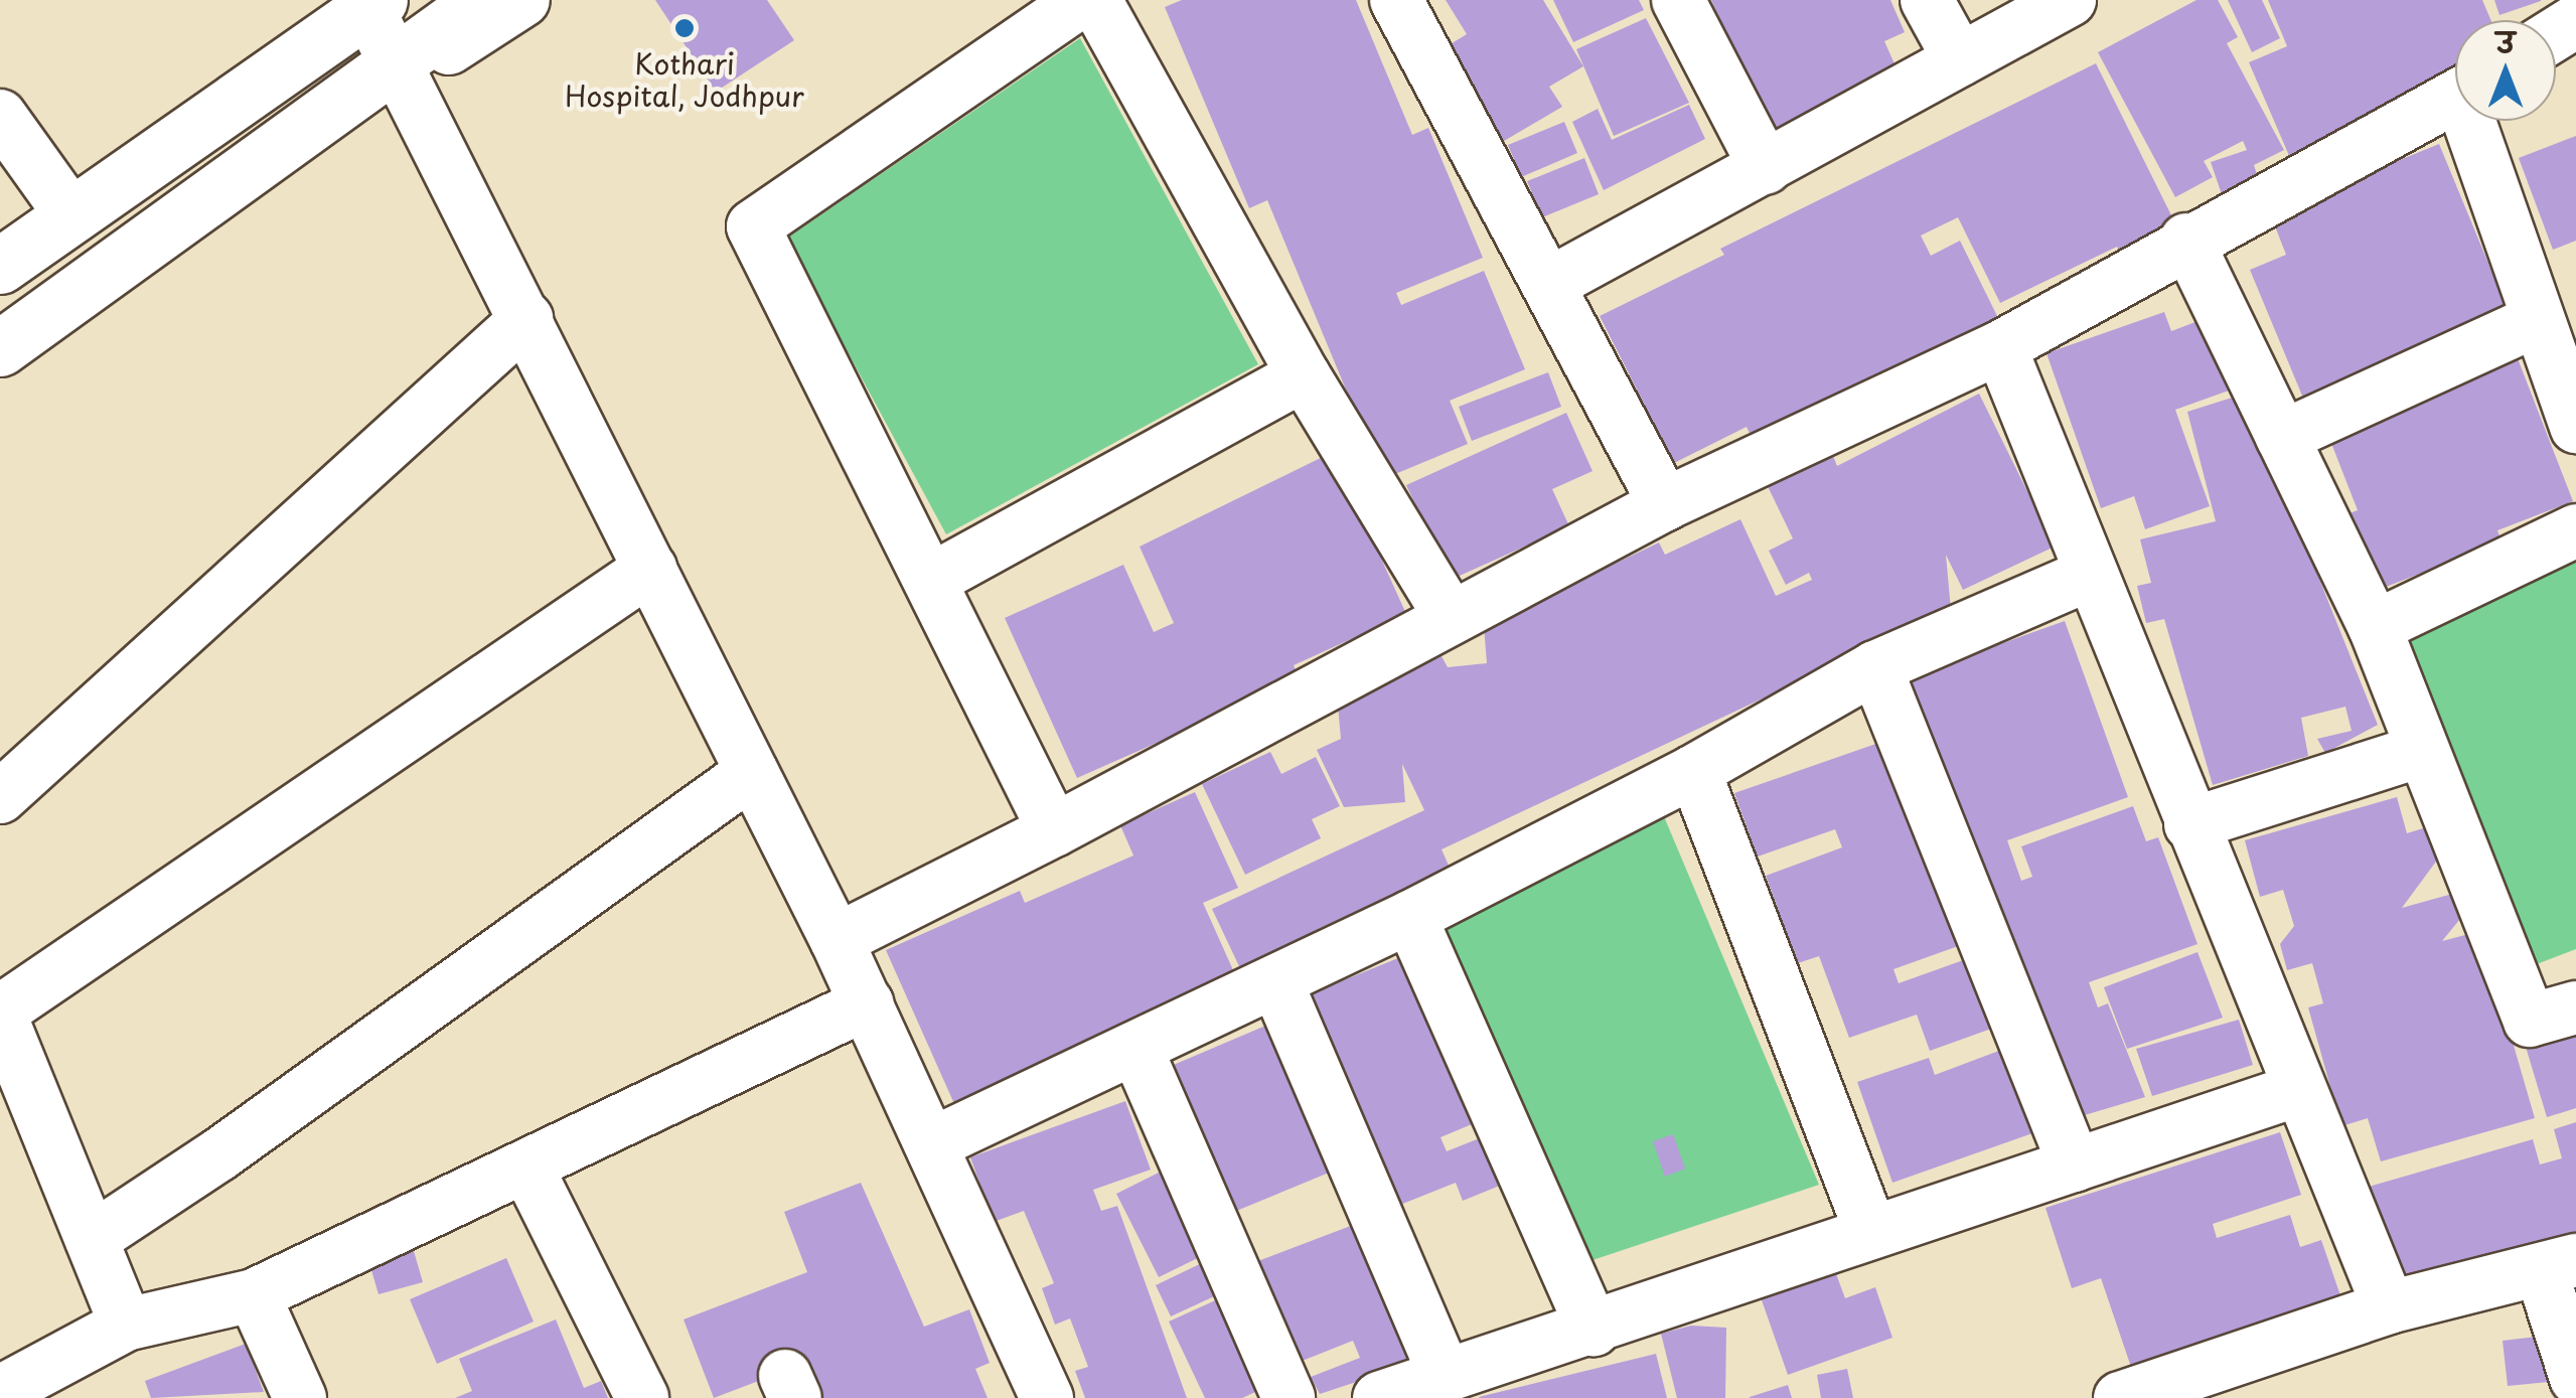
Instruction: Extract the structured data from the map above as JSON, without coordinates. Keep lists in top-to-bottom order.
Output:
{
  "places": ["Kothari Hospital, Jodhpur"],
  "north": "top"
}
